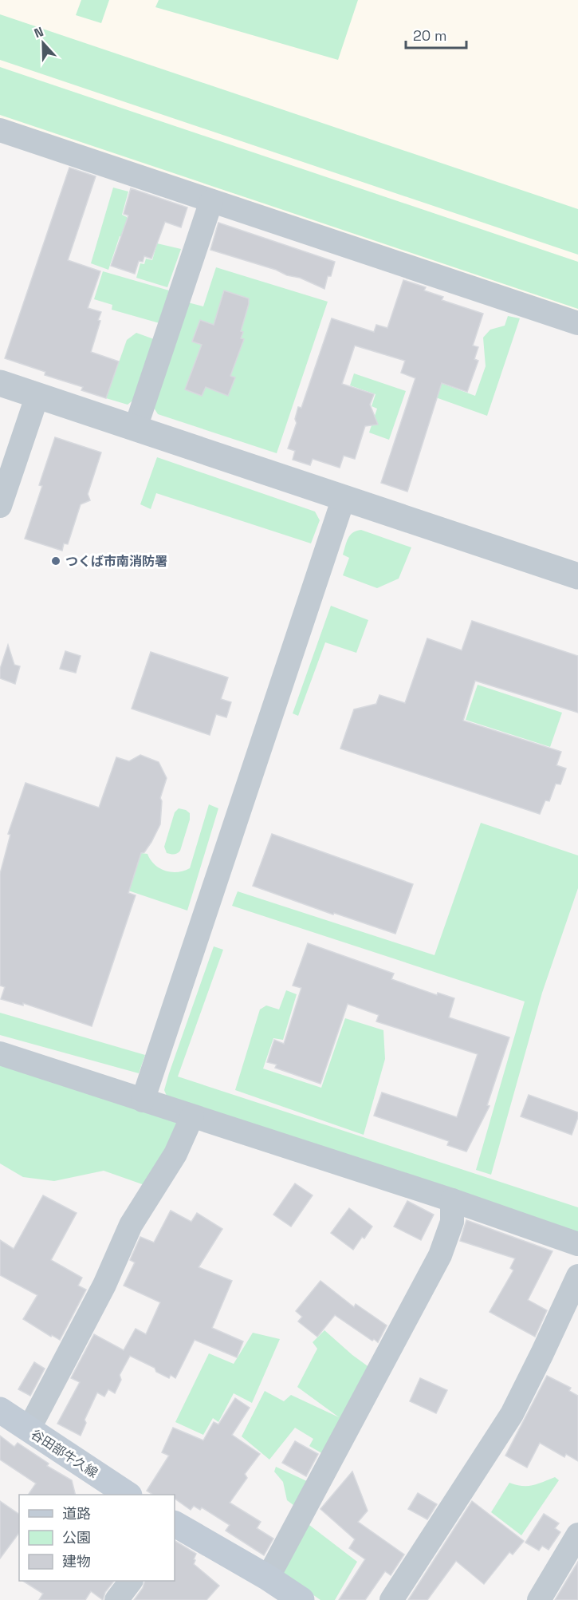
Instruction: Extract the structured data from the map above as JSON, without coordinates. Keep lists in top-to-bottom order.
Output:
{
  "streets": {
    "main road": ["谷田部牛久線"]
  },
  "places": ["つくば市南消防署"],
  "legend": ["道路", "公園", "建物"],
  "scale_bar": "20 m",
  "north": "top"
}
